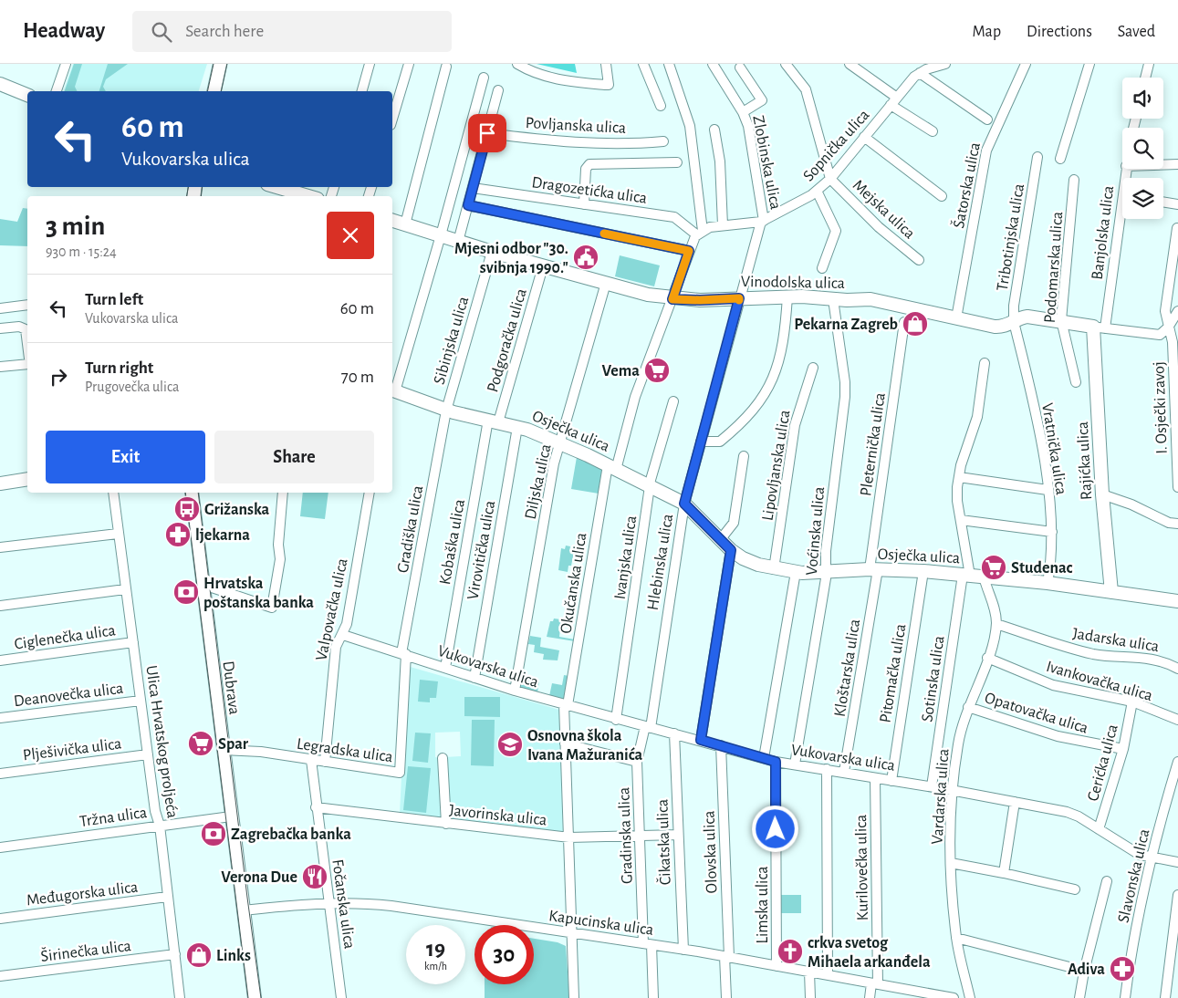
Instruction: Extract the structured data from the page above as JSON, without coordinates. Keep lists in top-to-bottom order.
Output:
{
  "streets": {
    "street": [
      "Povljanska ulica",
      "Sopnička ulica",
      "Zlobinska ulica",
      "Šatorska ulica",
      "Dragozetićka ulica",
      "Mejska ulica",
      "Banjolska ulica",
      "Tribotinjska ulica",
      "Podomarska ulica",
      "Vinodolska ulica",
      "Sibinjska ulica",
      "Podgoračka ulica",
      "I. Osječki zavoj",
      "Osječka ulica",
      "Pleternička ulica",
      "Vratnička ulica",
      "Rajićka ulica",
      "Lipovljanska ulica",
      "Diljska ulica",
      "Gradiška ulica",
      "Voćinska ulica",
      "Kobaška ulica",
      "Virovitička ulica",
      "Ivanjska ulica",
      "Hlebinska ulica",
      "Okučanska ulica",
      "Valpovačka ulica",
      "Ciglenečka ulica",
      "Jadarska ulica",
      "Vukovarska ulica",
      "Kloštarska ulica",
      "Pitomačka ulica",
      "Sotinska ulica",
      "Ivankovačka ulica",
      "Dubrava",
      "Deanovečka ulica",
      "Opatovačka ulica",
      "Ulica Hrvatskog proljeća",
      "Plješivička ulica",
      "Legradska ulica",
      "Cerićka ulica",
      "Vardarska ulica",
      "Javorinska ulica",
      "Tržna ulica",
      "Gradinska ulica",
      "Čikatska ulica",
      "Olovska ulica",
      "Kurilovečka ulica",
      "Slavonska ulica",
      "Međugorska ulica",
      "Fočanska ulica",
      "Limska ulica",
      "Kapucinska ulica",
      "Širinečka ulica"
    ]
  },
  "crossings": [
    ["Sopnička ulica", "Zlobinska ulica"],
    ["Sopnička ulica", "Dragozetićka ulica"],
    ["Sopnička ulica", "Mejska ulica"],
    ["Sopnička ulica", "Hlebinska ulica"],
    ["Zlobinska ulica", "Hlebinska ulica"],
    ["Šatorska ulica", "Vinodolska ulica"],
    ["Banjolska ulica", "Vinodolska ulica"],
    ["Banjolska ulica", "Rajićka ulica"],
    ["Tribotinjska ulica", "Vinodolska ulica"],
    ["Tribotinjska ulica", "Vratnička ulica"],
    ["Podomarska ulica", "Vinodolska ulica"],
    ["Vinodolska ulica", "Sibinjska ulica"],
    ["Vinodolska ulica", "Podgoračka ulica"],
    ["Vinodolska ulica", "I. Osječki zavoj"],
    ["Vinodolska ulica", "Vratnička ulica"],
    ["Vinodolska ulica", "Rajićka ulica"],
    ["Vinodolska ulica", "Diljska ulica"],
    ["Vinodolska ulica", "Voćinska ulica"],
    ["Vinodolska ulica", "Hlebinska ulica"],
    ["Vinodolska ulica", "Okučanska ulica"],
    ["Sibinjska ulica", "Osječka ulica"],
    ["Sibinjska ulica", "Gradiška ulica"],
    ["Podgoračka ulica", "Osječka ulica"],
    ["Podgoračka ulica", "Kobaška ulica"],
    ["Osječka ulica", "Pleternička ulica"],
    ["Osječka ulica", "Vratnička ulica"],
    ["Osječka ulica", "Rajićka ulica"],
    ["Osječka ulica", "Lipovljanska ulica"],
    ["Osječka ulica", "Diljska ulica"],
    ["Osječka ulica", "Gradiška ulica"],
    ["Osječka ulica", "Voćinska ulica"],
    ["Osječka ulica", "Kobaška ulica"],
    ["Osječka ulica", "Virovitička ulica"],
    ["Osječka ulica", "Ivanjska ulica"],
    ["Osječka ulica", "Hlebinska ulica"],
    ["Osječka ulica", "Okučanska ulica"],
    ["Osječka ulica", "Kloštarska ulica"],
    ["Osječka ulica", "Pitomačka ulica"],
    ["Osječka ulica", "Sotinska ulica"],
    ["Osječka ulica", "Vardarska ulica"],
    ["Pleternička ulica", "Kloštarska ulica"],
    ["Diljska ulica", "Vukovarska ulica"],
    ["Gradiška ulica", "Vukovarska ulica"],
    ["Gradiška ulica", "Legradska ulica"],
    ["Voćinska ulica", "Vukovarska ulica"],
    ["Kobaška ulica", "Vukovarska ulica"],
    ["Virovitička ulica", "Vukovarska ulica"],
    ["Ivanjska ulica", "Vukovarska ulica"],
    ["Hlebinska ulica", "Vukovarska ulica"],
    ["Hlebinska ulica", "Gradinska ulica"],
    ["Okučanska ulica", "Vukovarska ulica"],
    ["Okučanska ulica", "Javorinska ulica"],
    ["Okučanska ulica", "Kapucinska ulica"],
    ["Valpovačka ulica", "Vukovarska ulica"],
    ["Valpovačka ulica", "Legradska ulica"],
    ["Ciglenečka ulica", "Ulica Hrvatskog proljeća"],
    ["Jadarska ulica", "Vardarska ulica"],
    ["Vukovarska ulica", "Kloštarska ulica"],
    ["Vukovarska ulica", "Pitomačka ulica"],
    ["Vukovarska ulica", "Sotinska ulica"],
    ["Vukovarska ulica", "Legradska ulica"],
    ["Vukovarska ulica", "Cerićka ulica"],
    ["Vukovarska ulica", "Vardarska ulica"],
    ["Vukovarska ulica", "Gradinska ulica"],
    ["Vukovarska ulica", "Čikatska ulica"],
    ["Vukovarska ulica", "Olovska ulica"],
    ["Vukovarska ulica", "Kurilovečka ulica"],
    ["Vukovarska ulica", "Slavonska ulica"],
    ["Vukovarska ulica", "Limska ulica"],
    ["Ivankovačka ulica", "Cerićka ulica"],
    ["Ivankovačka ulica", "Vardarska ulica"],
    ["Dubrava", "Legradska ulica"],
    ["Dubrava", "Tržna ulica"],
    ["Dubrava", "Kapucinska ulica"],
    ["Deanovečka ulica", "Ulica Hrvatskog proljeća"],
    ["Opatovačka ulica", "Cerićka ulica"],
    ["Opatovačka ulica", "Vardarska ulica"],
    ["Ulica Hrvatskog proljeća", "Plješivička ulica"],
    ["Ulica Hrvatskog proljeća", "Tržna ulica"],
    ["Ulica Hrvatskog proljeća", "Međugorska ulica"],
    ["Ulica Hrvatskog proljeća", "Širinečka ulica"],
    ["Legradska ulica", "Fočanska ulica"],
    ["Javorinska ulica", "Gradinska ulica"],
    ["Javorinska ulica", "Čikatska ulica"],
    ["Javorinska ulica", "Fočanska ulica"],
    ["Gradinska ulica", "Kapucinska ulica"],
    ["Čikatska ulica", "Kapucinska ulica"],
    ["Olovska ulica", "Kapucinska ulica"],
    ["Kurilovečka ulica", "Kapucinska ulica"],
    ["Fočanska ulica", "Kapucinska ulica"],
    ["Limska ulica", "Kapucinska ulica"]
  ],
  "places": {
    "public building": ["Mjesni odbor \"30. svibnja 1990.\""],
    "shop": ["Pekarna Zagreb", "Links"],
    "supermarket": ["Vema", "Studenac", "Spar"],
    "bus stop": ["Grižanska"],
    "pharmacy": ["ljekarna", "Adiva"],
    "bank": ["Hrvatska poštanska banka", "Zagrebačka banka"],
    "school or university": ["Osnovna škola Ivana Mažuranića"],
    "restaurant": ["Verona Due"],
    "church": ["crkva svetog Mihaela arkanđela"]
  },
  "page": {
    "header": "Headway",
    "search": "Search here",
    "nav": ["Map", "Directions", "Saved"],
    "turn": ["60 m", "Vukovarska ulica"],
    "heading": ["3 min", "930 m · 15:24"],
    "list": [
      {
        "name": "Turn left",
        "note": "Vukovarska ulica",
        "value": "60 m"
      },
      {
        "name": "Turn right",
        "note": "Prugovečka ulica",
        "value": "70 m"
      }
    ],
    "buttons": ["Exit", "Share"],
    "speed": "19 km/h",
    "limit": "30"
  }
}
